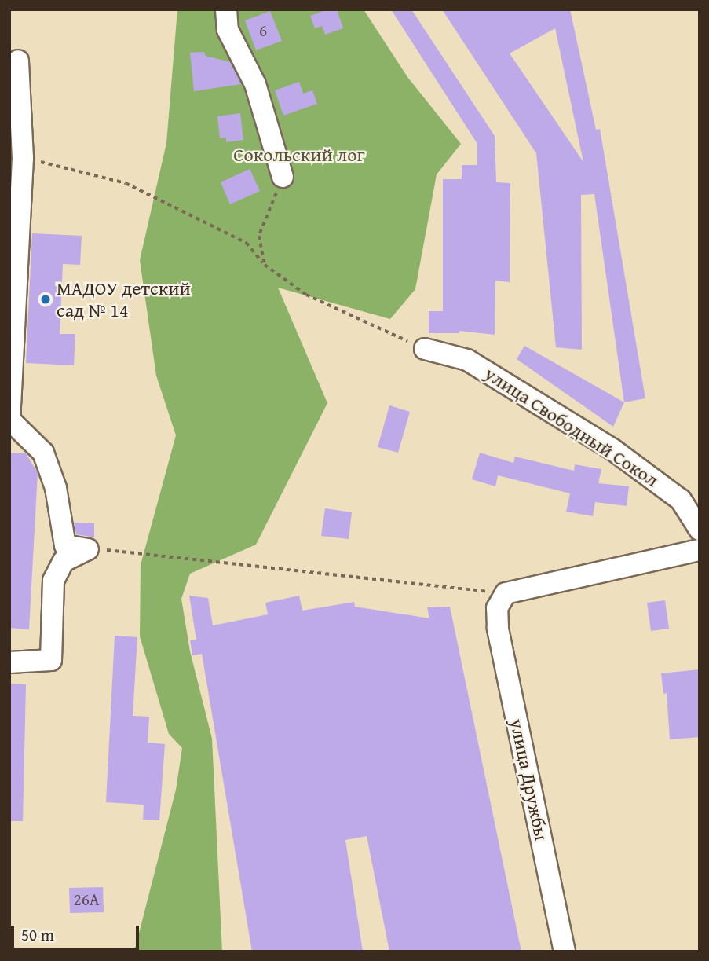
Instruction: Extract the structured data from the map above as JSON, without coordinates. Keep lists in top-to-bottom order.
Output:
{
  "streets": {
    "street": ["улица Свободный Сокол", "улица Дружбы"]
  },
  "parks": ["Сокольский лог"],
  "places": ["МАДОУ детский сад № 14"],
  "house_numbers": ["6", "26А"],
  "scale_bar": "50 m"
}
